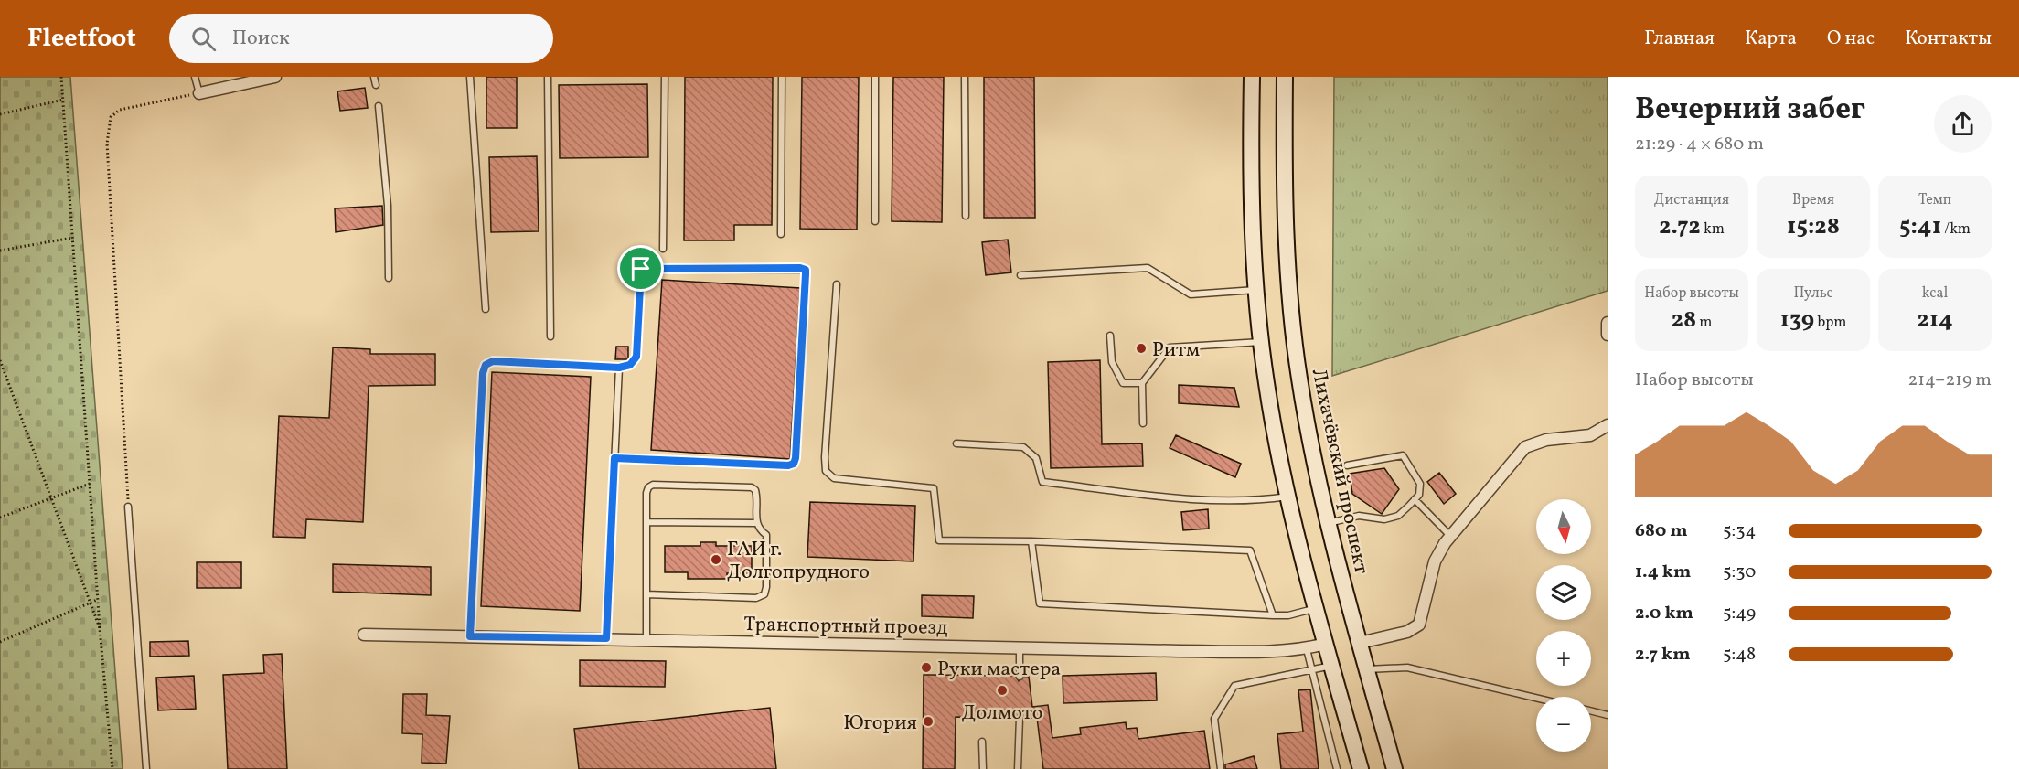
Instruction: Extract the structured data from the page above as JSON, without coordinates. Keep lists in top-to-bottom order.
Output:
{
  "streets": {
    "main road": ["Лихачёвский проспект"],
    "street": ["Транспортный проезд"]
  },
  "places": [
    "Ритм",
    "ГАИ г. Долгопрудного",
    "Руки мастера",
    "Долмото",
    "Югория"
  ],
  "north": "bottom",
  "page": {
    "header": "Fleetfoot",
    "search": "Поиск",
    "nav": [
      "Главная",
      "Карта",
      "О нас",
      "Контакты"
    ],
    "heading": ["Вечерний забег", "21:29 · 4 × 680 m"],
    "stats": [
      ["Дистанция", "2.72 km"],
      ["Время", "15:28"],
      ["Темп", "5:41 /km"],
      ["Набор высоты", "28 m"],
      ["Пульс", "139 bpm"],
      ["kcal", "214"]
    ],
    "chart": ["Набор высоты", "214–219 m"],
    "map_buttons": ["+", "−"],
    "list": [
      {
        "name": "680 m",
        "note": "5:34"
      },
      {
        "name": "1.4 km",
        "note": "5:30"
      },
      {
        "name": "2.0 km",
        "note": "5:49"
      },
      {
        "name": "2.7 km",
        "note": "5:48"
      }
    ]
  }
}
